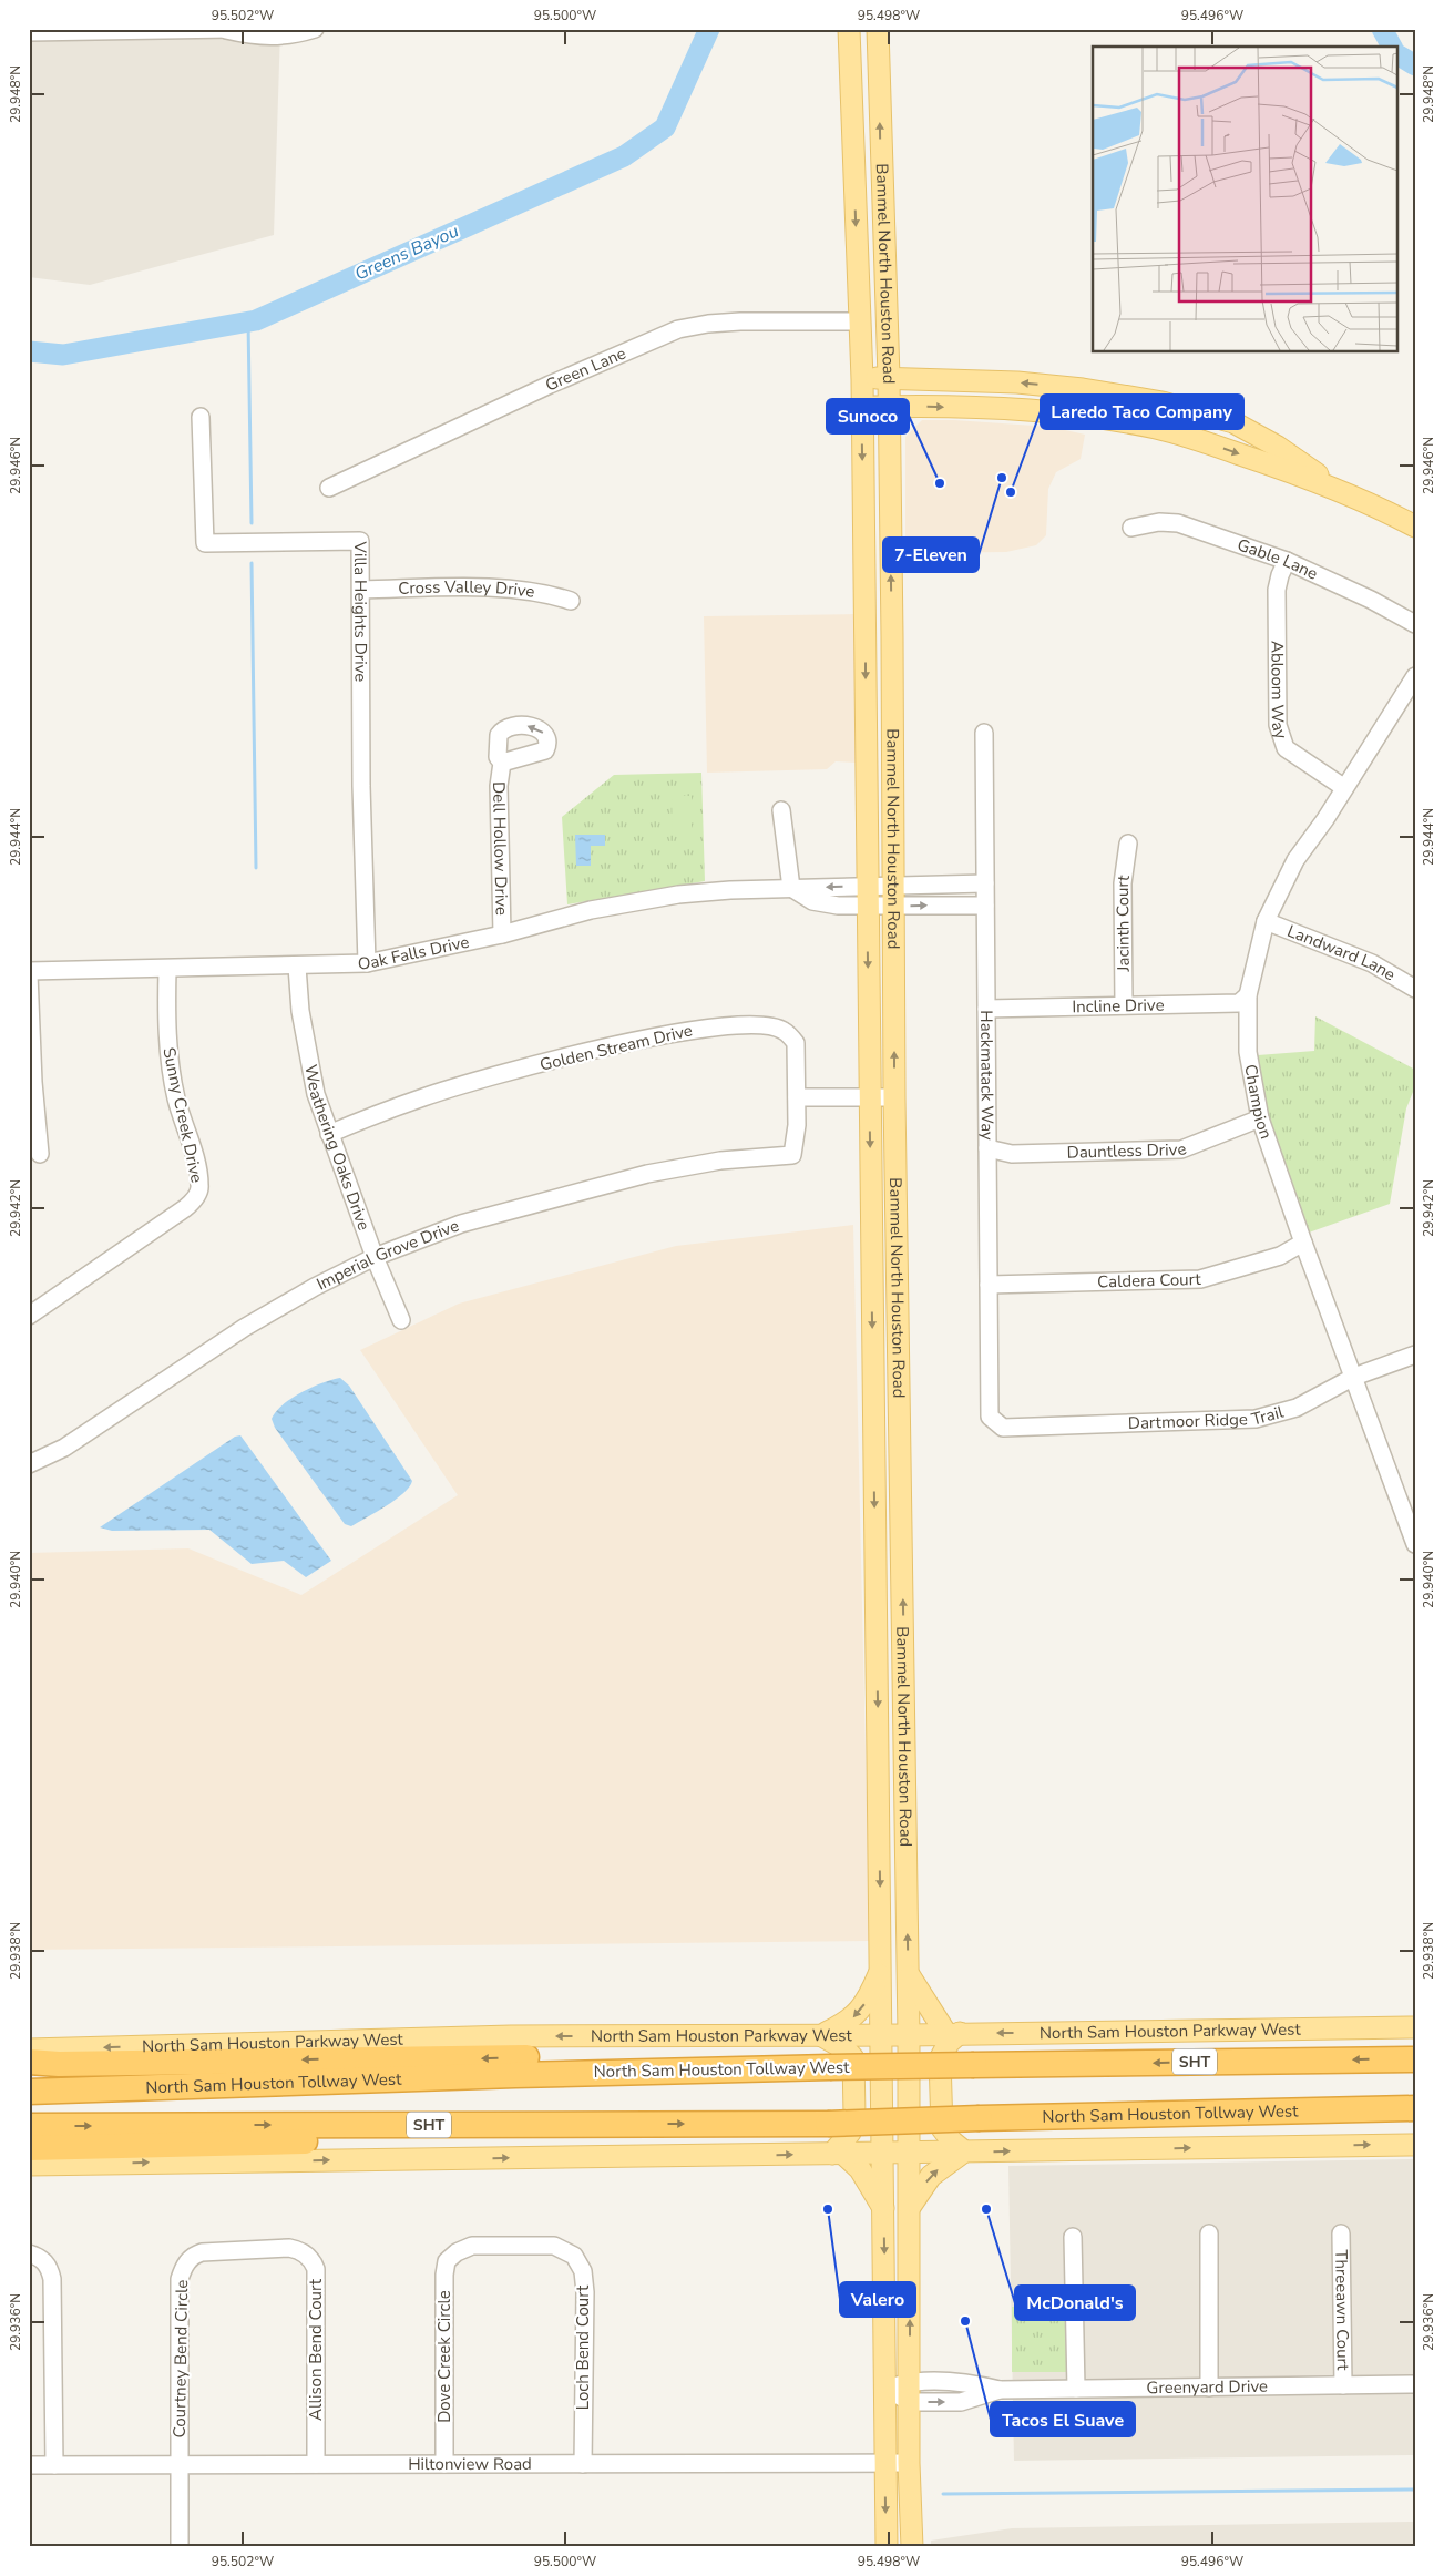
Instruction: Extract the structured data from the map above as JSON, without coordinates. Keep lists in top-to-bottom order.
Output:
{
  "streets": {
    "highway": ["SHT", "North Sam Houston Tollway West"],
    "main road": ["Bammel North Houston Road", "North Sam Houston Parkway West"],
    "street": [
      "Green Lane",
      "Gable Lane",
      "Cross Valley Drive",
      "Villa Heights Drive",
      "Abloom Way",
      "Dell Hollow Drive",
      "Jacinth Court",
      "Oak Falls Drive",
      "Landward Lane",
      "Incline Drive",
      "Golden Stream Drive",
      "Hackmatack Way",
      "Champion",
      "Sunny Creek Drive",
      "Weathering Oaks Drive",
      "Dauntless Drive",
      "Imperial Grove Drive",
      "Caldera Court",
      "Dartmoor Ridge Trail",
      "Threeawn Court",
      "Loch Bend Court",
      "Allison Bend Court",
      "Dove Creek Circle",
      "Courtney Bend Circle",
      "Greenyard Drive",
      "Hiltonview Road"
    ]
  },
  "crossings": [
    ["Bammel North Houston Road", "Green Lane"],
    ["Bammel North Houston Road", "Oak Falls Drive"],
    ["Bammel North Houston Road", "North Sam Houston Parkway West"],
    ["Bammel North Houston Road", "Greenyard Drive"],
    ["Bammel North Houston Road", "Hiltonview Road"],
    ["Gable Lane", "Abloom Way"],
    ["Cross Valley Drive", "Villa Heights Drive"],
    ["Villa Heights Drive", "Oak Falls Drive"],
    ["Abloom Way", "Champion"],
    ["Dell Hollow Drive", "Oak Falls Drive"],
    ["Jacinth Court", "Incline Drive"],
    ["Oak Falls Drive", "Hackmatack Way"],
    ["Oak Falls Drive", "Sunny Creek Drive"],
    ["Oak Falls Drive", "Weathering Oaks Drive"],
    ["Landward Lane", "Champion"],
    ["Incline Drive", "Hackmatack Way"],
    ["Incline Drive", "Champion"],
    ["Golden Stream Drive", "Weathering Oaks Drive"],
    ["Golden Stream Drive", "Imperial Grove Drive"],
    ["Hackmatack Way", "Dauntless Drive"],
    ["Hackmatack Way", "Caldera Court"],
    ["Hackmatack Way", "Dartmoor Ridge Trail"],
    ["Champion", "Dauntless Drive"],
    ["Champion", "Caldera Court"],
    ["Champion", "Dartmoor Ridge Trail"],
    ["Weathering Oaks Drive", "Imperial Grove Drive"],
    ["Threeawn Court", "Greenyard Drive"],
    ["Loch Bend Court", "Dove Creek Circle"],
    ["Loch Bend Court", "Hiltonview Road"],
    ["Allison Bend Court", "Courtney Bend Circle"],
    ["Allison Bend Court", "Hiltonview Road"],
    ["Dove Creek Circle", "Hiltonview Road"],
    ["Courtney Bend Circle", "Hiltonview Road"]
  ],
  "water": ["Greens Bayou"],
  "places": [
    "7-Eleven",
    "Sunoco",
    "Laredo Taco Company",
    "Valero",
    "McDonald's",
    "Tacos El Suave"
  ],
  "coordinates": [
    "95.502°W",
    "95.500°W",
    "95.498°W",
    "95.496°W",
    "29.948°N",
    "29.946°N",
    "29.944°N",
    "29.942°N",
    "29.940°N",
    "29.938°N",
    "29.936°N"
  ]
}
